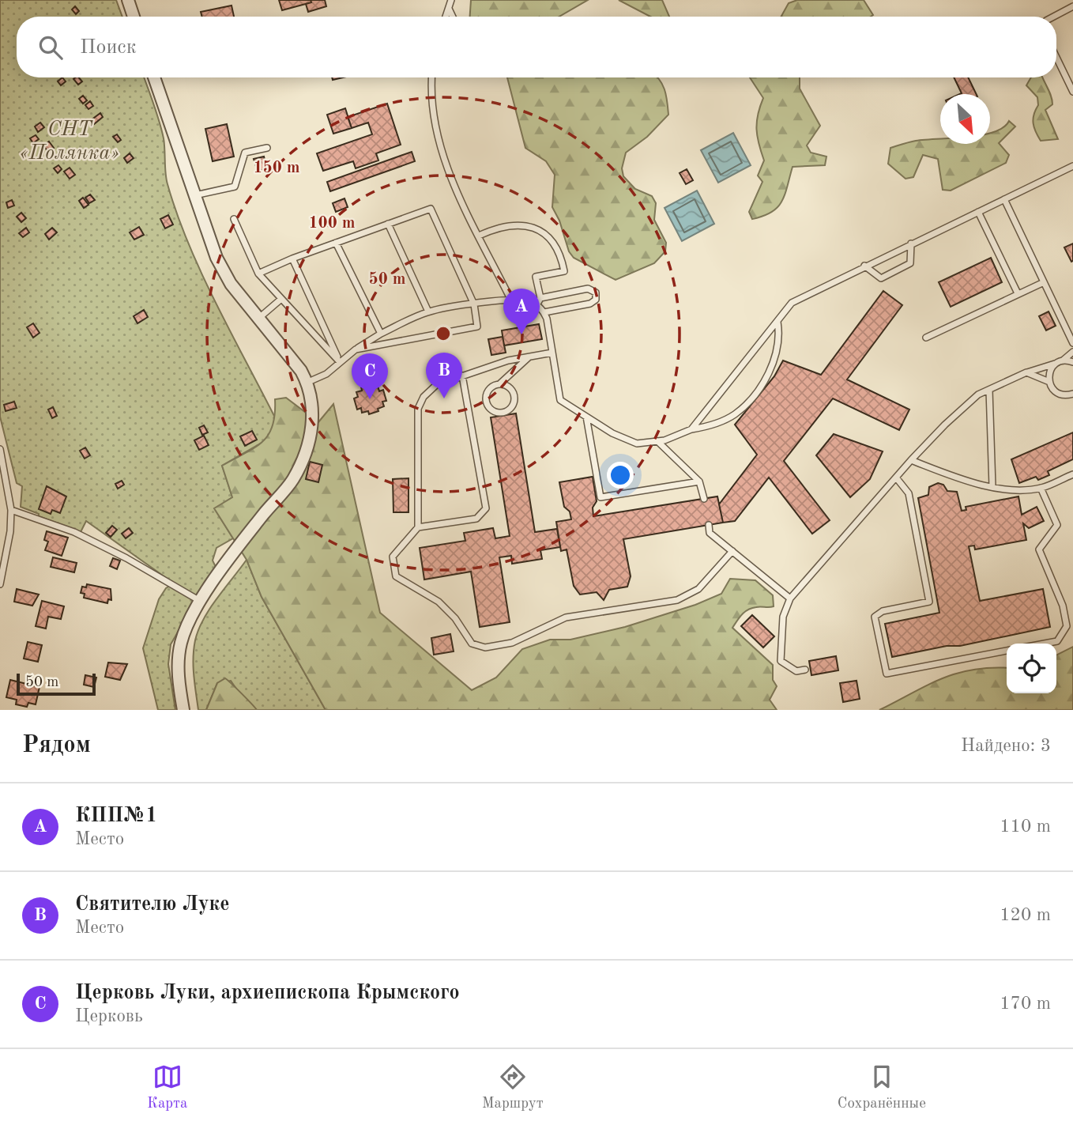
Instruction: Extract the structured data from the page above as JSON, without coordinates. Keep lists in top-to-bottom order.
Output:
{
  "parks": ["СНТ «Полянка»"],
  "scale_bar": "50 m",
  "north": "bottom right",
  "page": {
    "search": "Поиск",
    "pins": ["A", "B", "C"],
    "scale": "50 m",
    "heading": ["Рядом", "Найдено: 3"],
    "list": [
      {
        "mark": "A",
        "name": "КПП№1",
        "note": "Место",
        "value": "110 m"
      },
      {
        "mark": "B",
        "name": "Святителю Луке",
        "note": "Место",
        "value": "120 m"
      },
      {
        "mark": "C",
        "name": "Церковь Луки, архиепископа Крымского",
        "note": "Церковь",
        "value": "170 m"
      }
    ],
    "nav": ["Карта", "Маршрут", "Сохранённые"]
  },
  "rings": ["150 m", "100 m", "50 m"]
}
